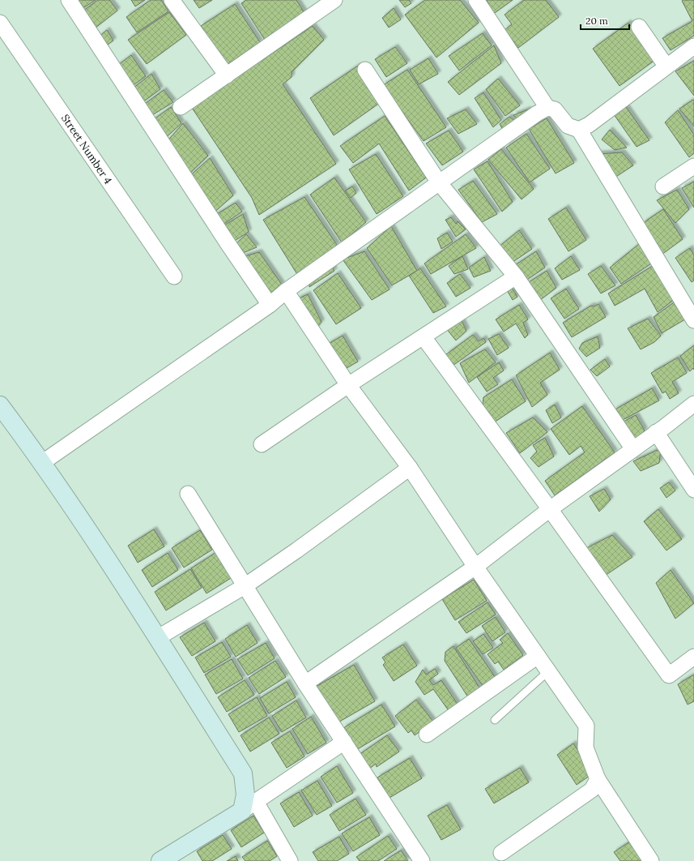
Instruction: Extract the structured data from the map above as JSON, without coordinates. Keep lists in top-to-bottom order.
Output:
{
  "streets": {
    "street": ["Street Number 4"]
  },
  "scale_bar": "20 m"
}
